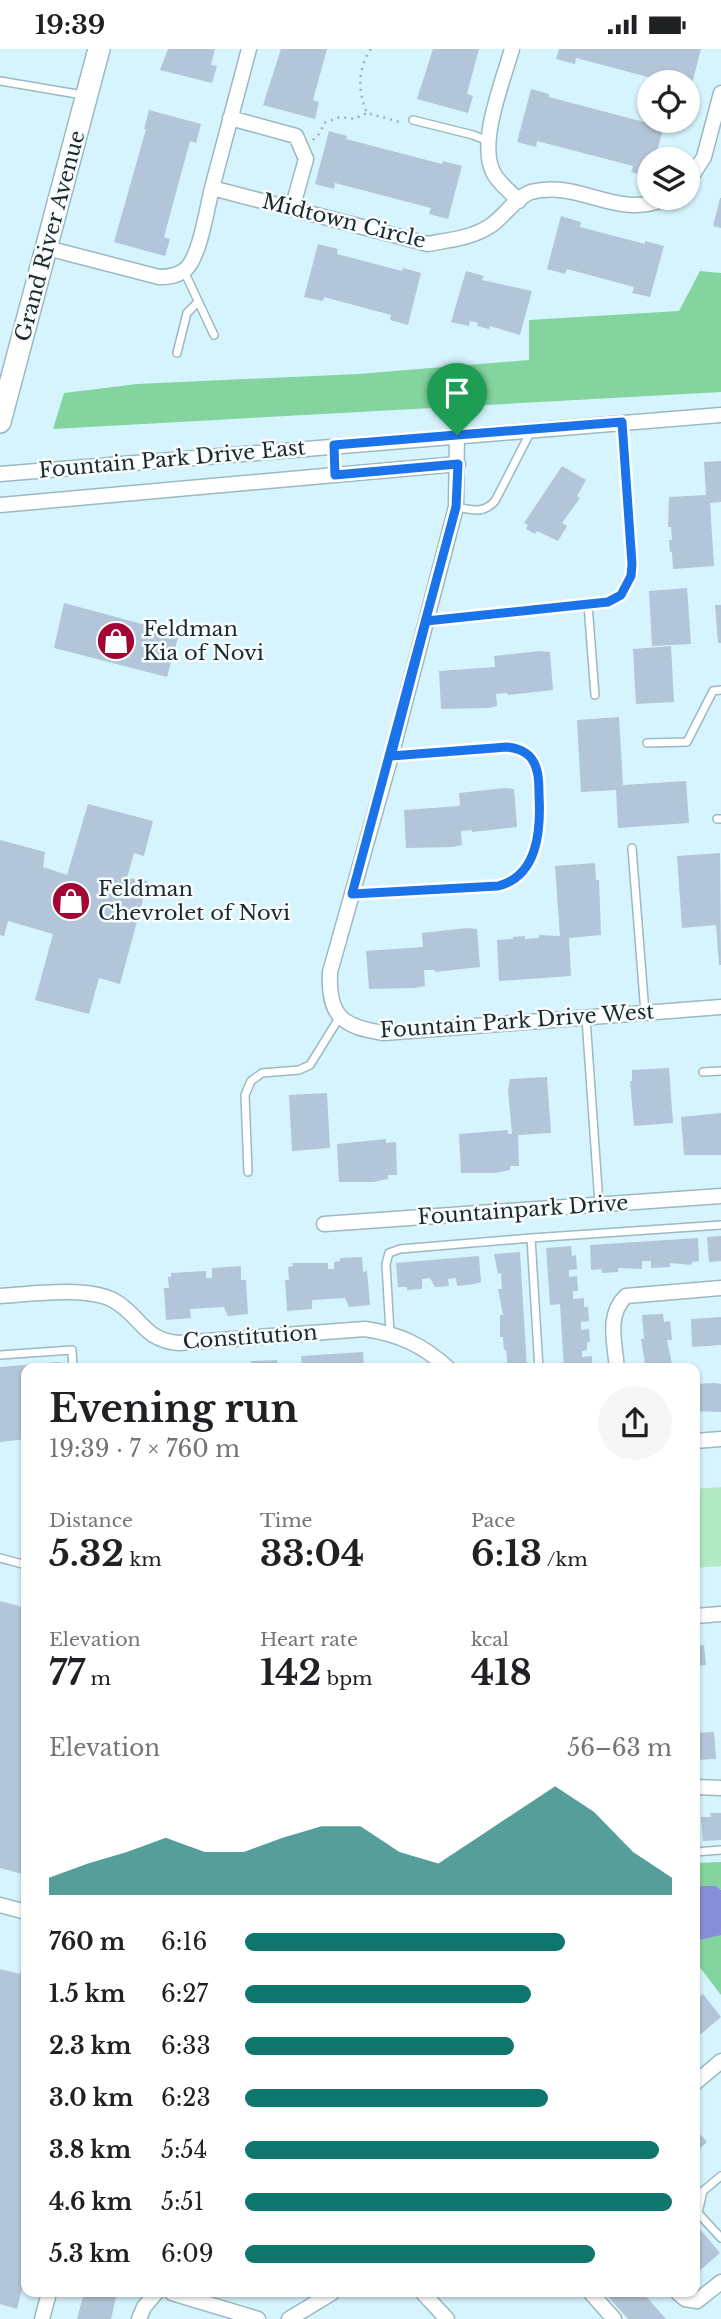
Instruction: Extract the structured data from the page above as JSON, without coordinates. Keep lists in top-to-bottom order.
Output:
{
  "streets": {
    "main road": ["Grand River Avenue"],
    "street": [
      "Midtown Circle",
      "Fountain Park Drive East",
      "Fountain Park Drive West",
      "Fountainpark Drive",
      "Constitution"
    ]
  },
  "places": {
    "shop": ["Feldman Kia of Novi", "Feldman Chevrolet of Novi"]
  },
  "page": {
    "status": "19:39",
    "heading": ["Evening run", "19:39 · 7 × 760 m"],
    "stats": [
      ["Distance", "5.32 km"],
      ["Time", "33:04"],
      ["Pace", "6:13 /km"],
      ["Elevation", "77 m"],
      ["Heart rate", "142 bpm"],
      ["kcal", "418"]
    ],
    "chart": ["Elevation", "56–63 m"],
    "list": [
      {
        "name": "760 m",
        "note": "6:16"
      },
      {
        "name": "1.5 km",
        "note": "6:27"
      },
      {
        "name": "2.3 km",
        "note": "6:33"
      },
      {
        "name": "3.0 km",
        "note": "6:23"
      },
      {
        "name": "3.8 km",
        "note": "5:54"
      },
      {
        "name": "4.6 km",
        "note": "5:51"
      },
      {
        "name": "5.3 km",
        "note": "6:09"
      }
    ]
  }
}
